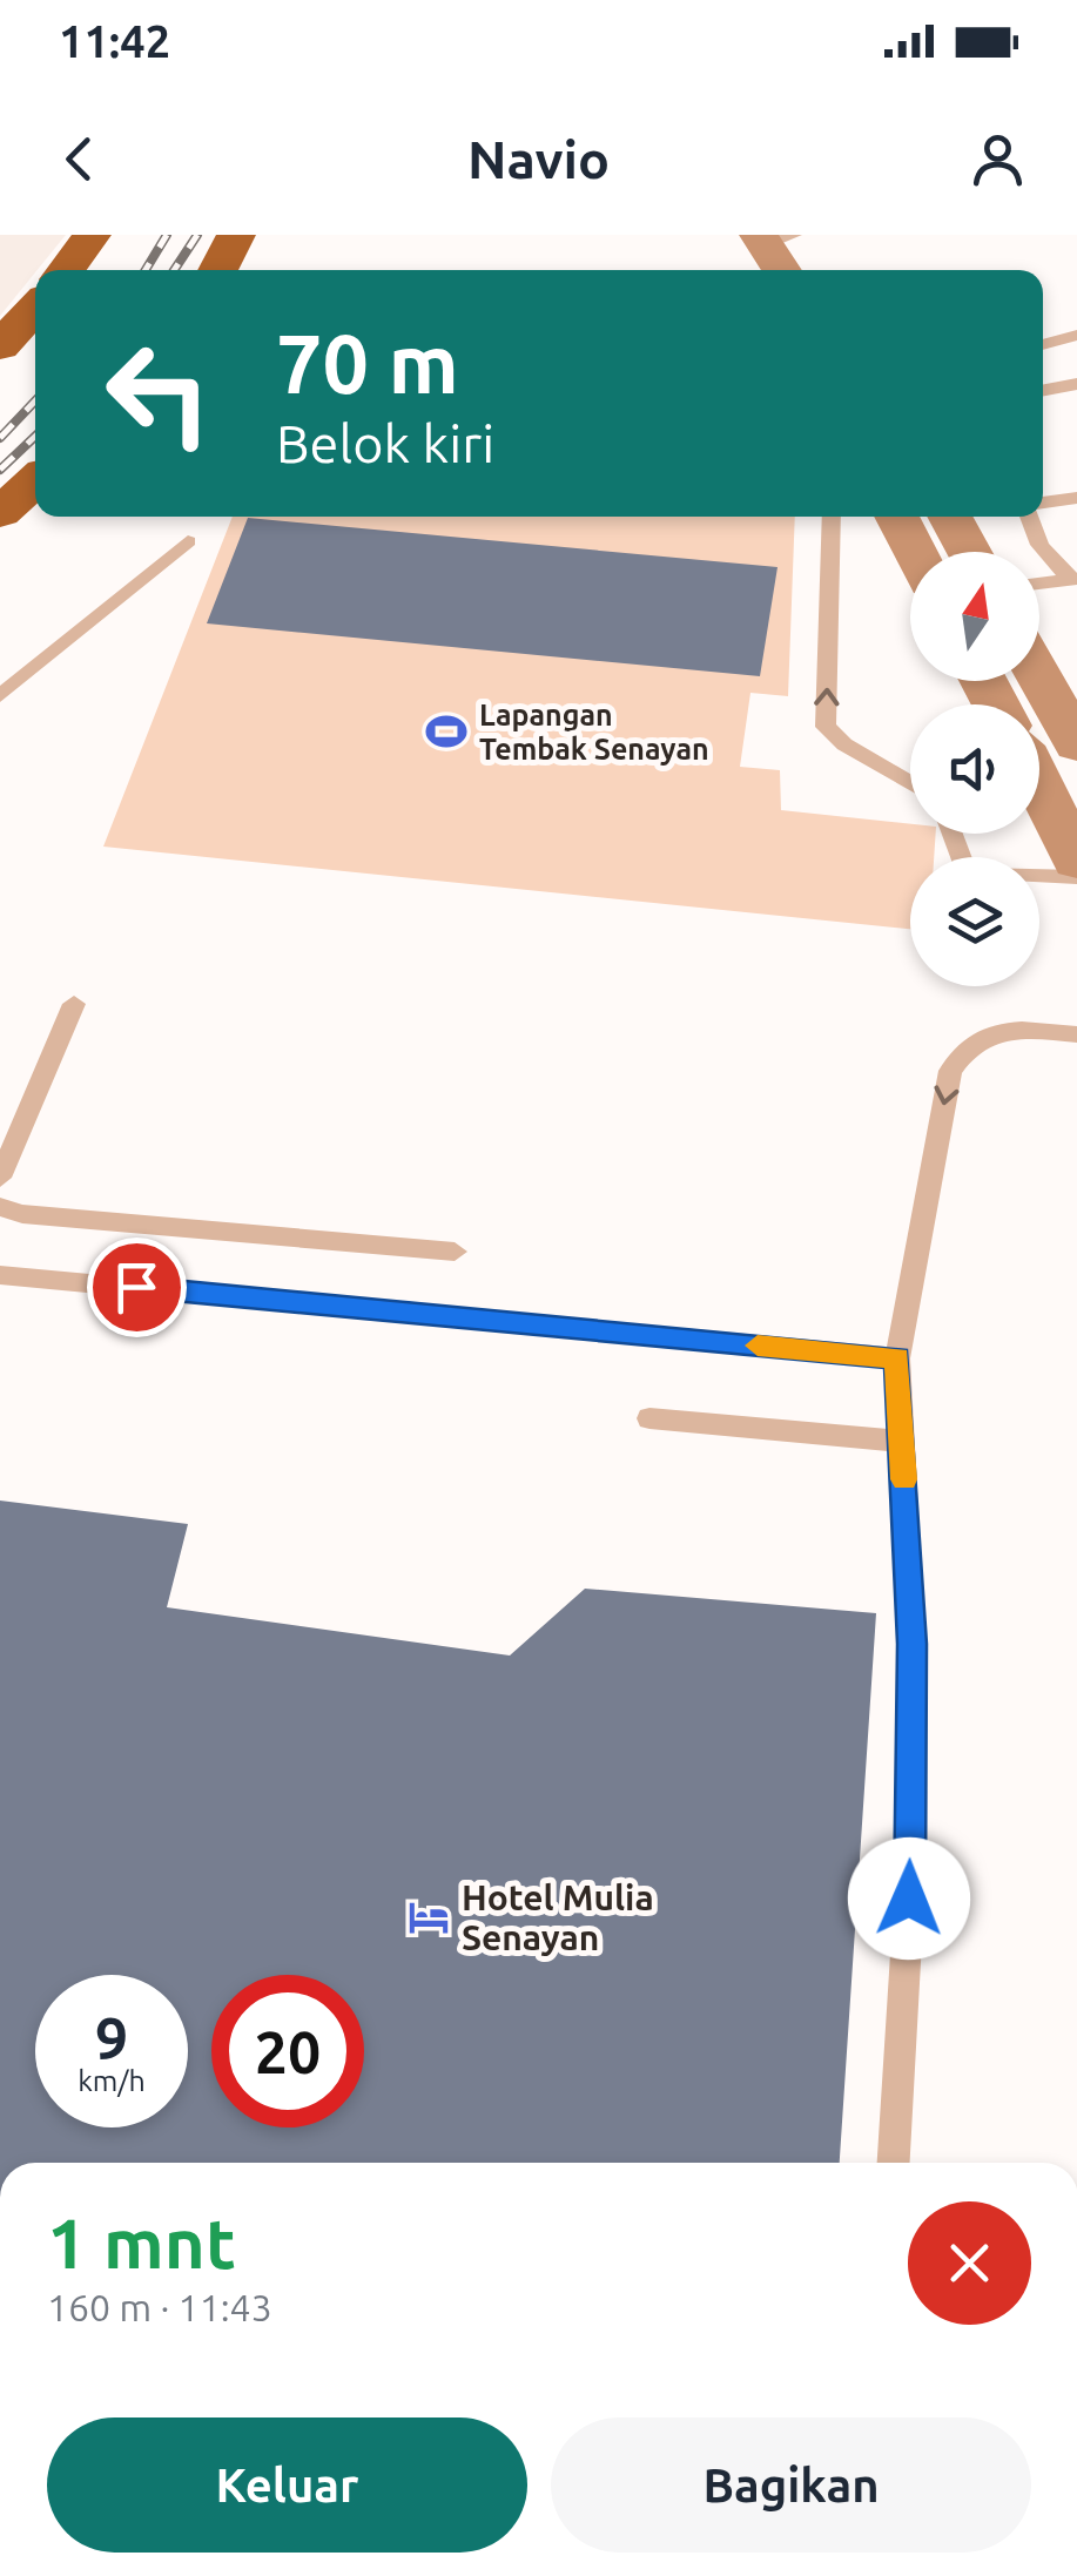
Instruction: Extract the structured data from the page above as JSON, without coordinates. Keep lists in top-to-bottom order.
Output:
{
  "places": {
    "sports": ["Lapangan Tembak Senayan"],
    "hotel": ["Hotel Mulia Senayan"]
  },
  "north": "top",
  "page": {
    "status": "11:42",
    "header": "Navio",
    "turn": ["70 m", "Belok kiri"],
    "speed": "9 km/h",
    "limit": "20",
    "heading": ["1 mnt", "160 m · 11:43"],
    "buttons": ["Keluar", "Bagikan"]
  }
}
